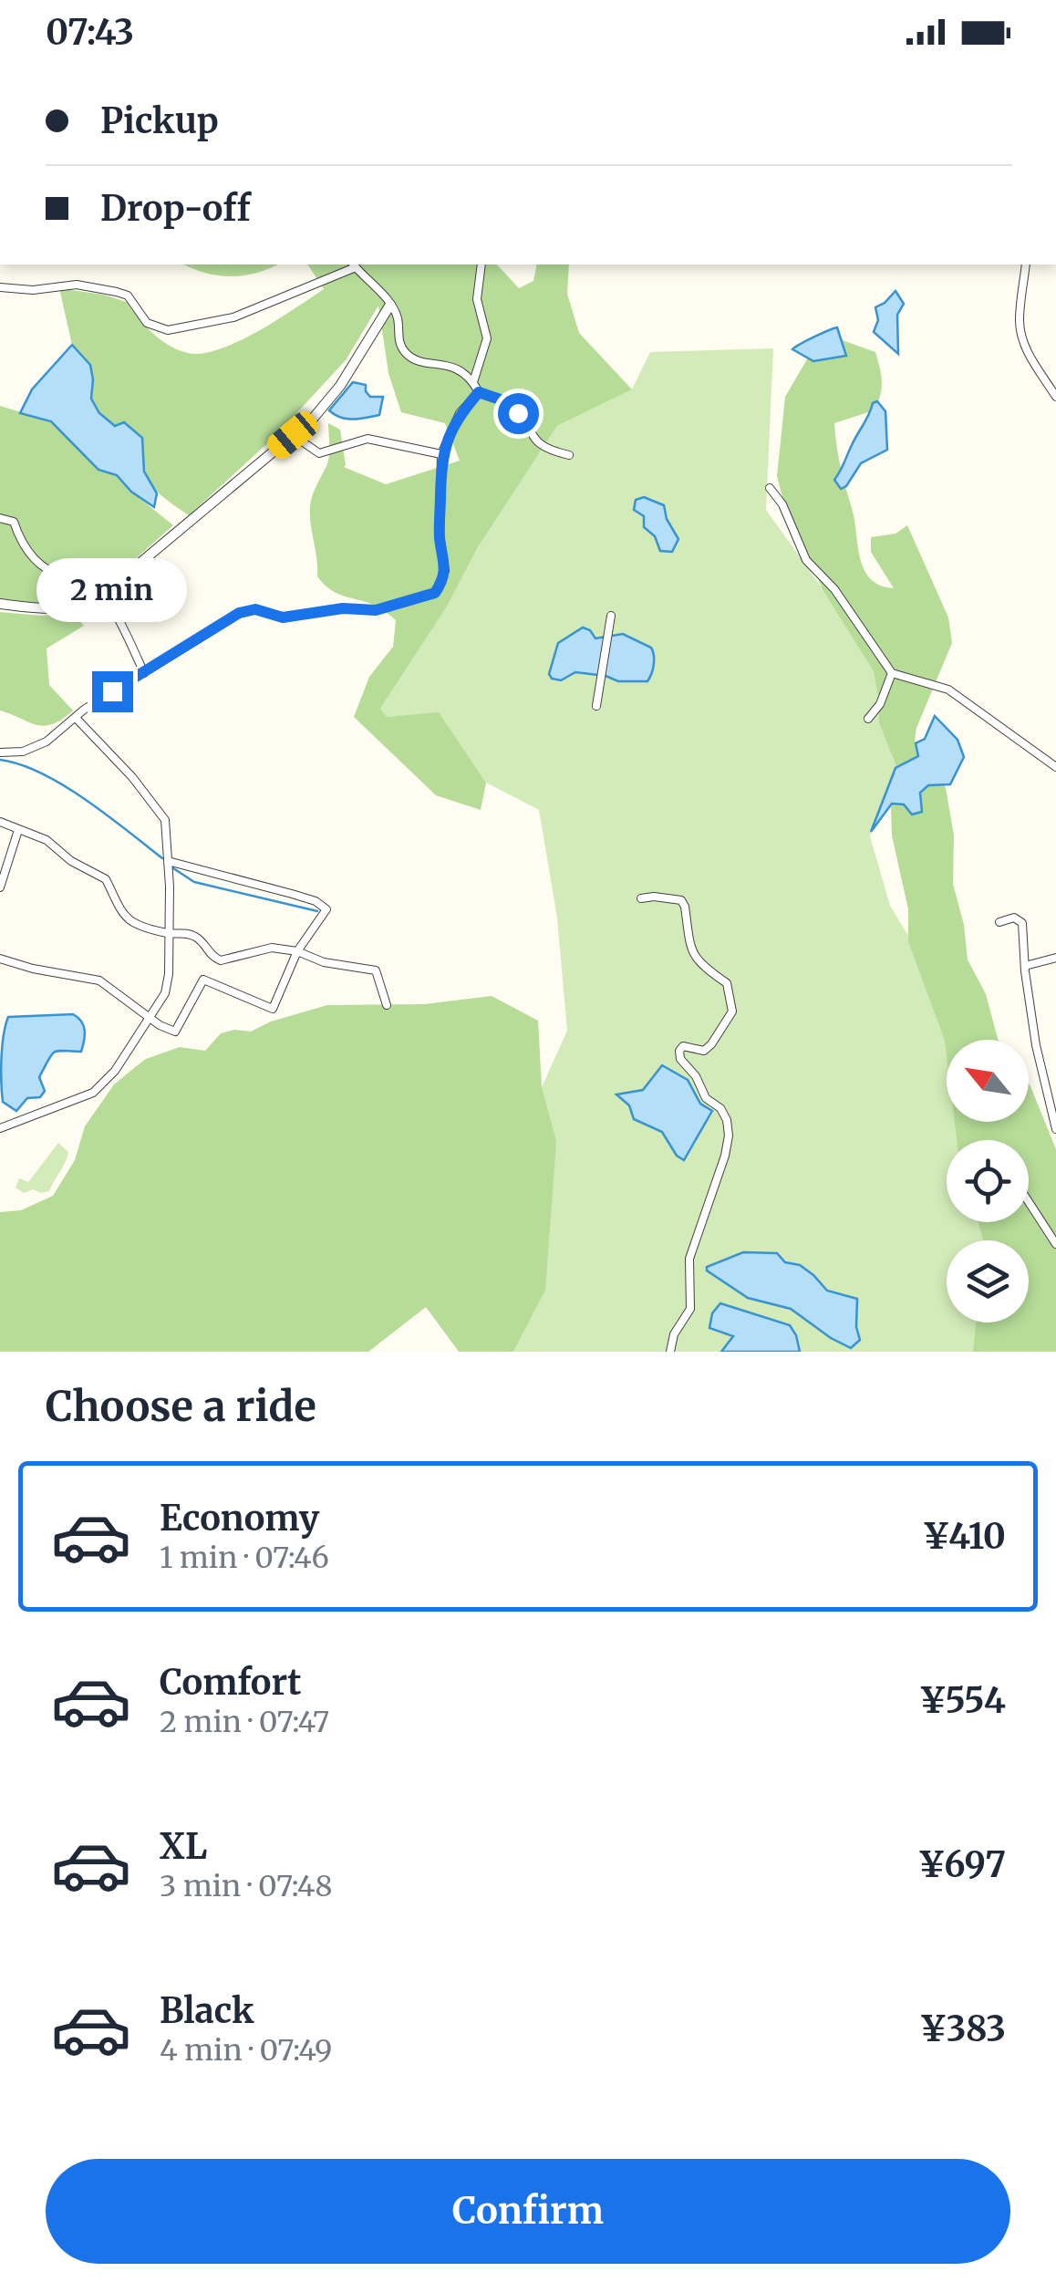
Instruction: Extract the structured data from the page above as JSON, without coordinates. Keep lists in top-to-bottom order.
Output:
{
  "north": "top left",
  "page": {
    "status": "07:43",
    "banner": ["Pickup", "Drop-off"],
    "bubble": "2 min",
    "heading": "Choose a ride",
    "list": [
      {
        "name": "Economy",
        "note": "1 min · 07:46",
        "value": "¥410"
      },
      {
        "name": "Comfort",
        "note": "2 min · 07:47",
        "value": "¥554"
      },
      {
        "name": "XL",
        "note": "3 min · 07:48",
        "value": "¥697"
      },
      {
        "name": "Black",
        "note": "4 min · 07:49",
        "value": "¥383"
      }
    ],
    "buttons": "Confirm"
  }
}
